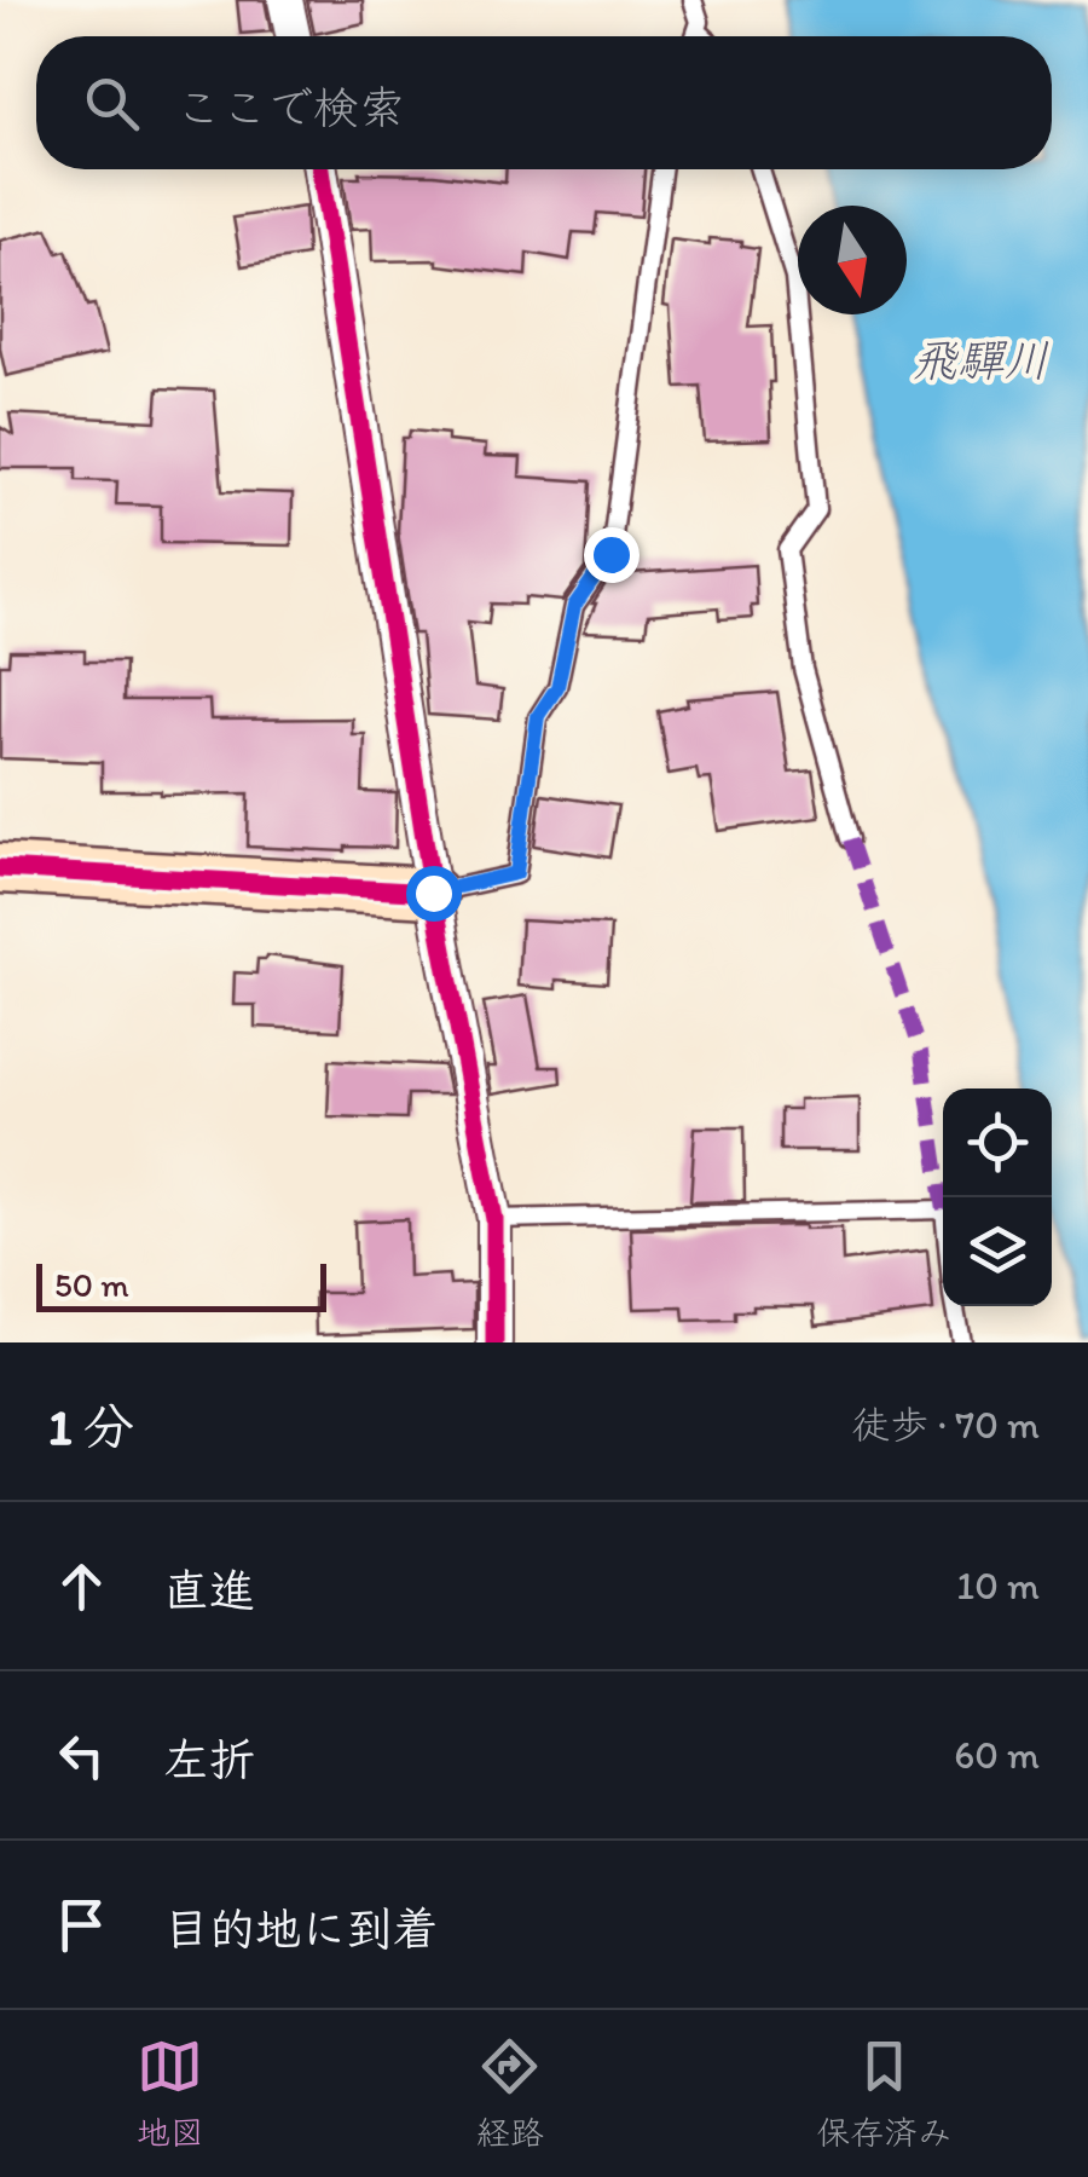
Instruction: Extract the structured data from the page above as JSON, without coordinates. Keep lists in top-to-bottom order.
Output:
{
  "water": ["飛驒川"],
  "scale_bar": "50 m",
  "north": "bottom",
  "page": {
    "search": "ここで検索",
    "scale": "50 m",
    "heading": ["1 分", "徒歩 · 70 m"],
    "list": [
      ["直進", "10 m"],
      ["左折", "60 m"],
      "目的地に到着"
    ],
    "nav": ["地図", "経路", "保存済み"]
  }
}
